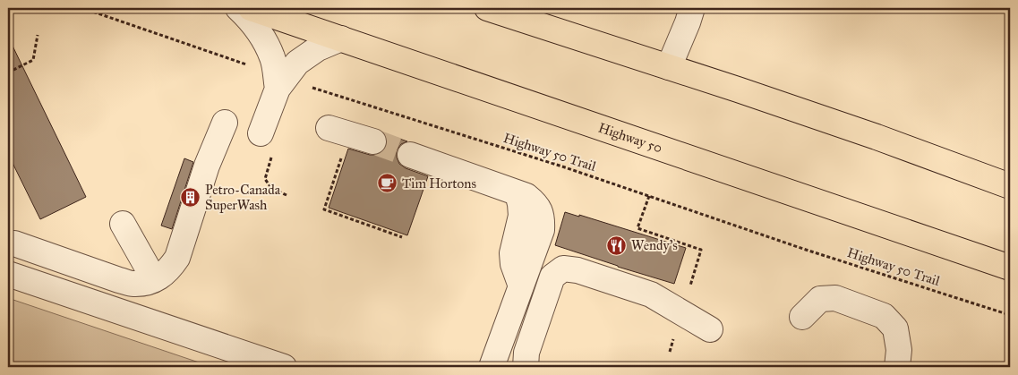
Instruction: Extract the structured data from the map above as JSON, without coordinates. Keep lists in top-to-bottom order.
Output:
{
  "streets": {
    "main road": ["Highway 50"],
    "path": ["Highway 50 Trail"]
  },
  "places": {
    "cafe": ["Tim Hortons"],
    "building": ["Petro-Canada SuperWash"],
    "restaurant": ["Wendy's"]
  }
}
